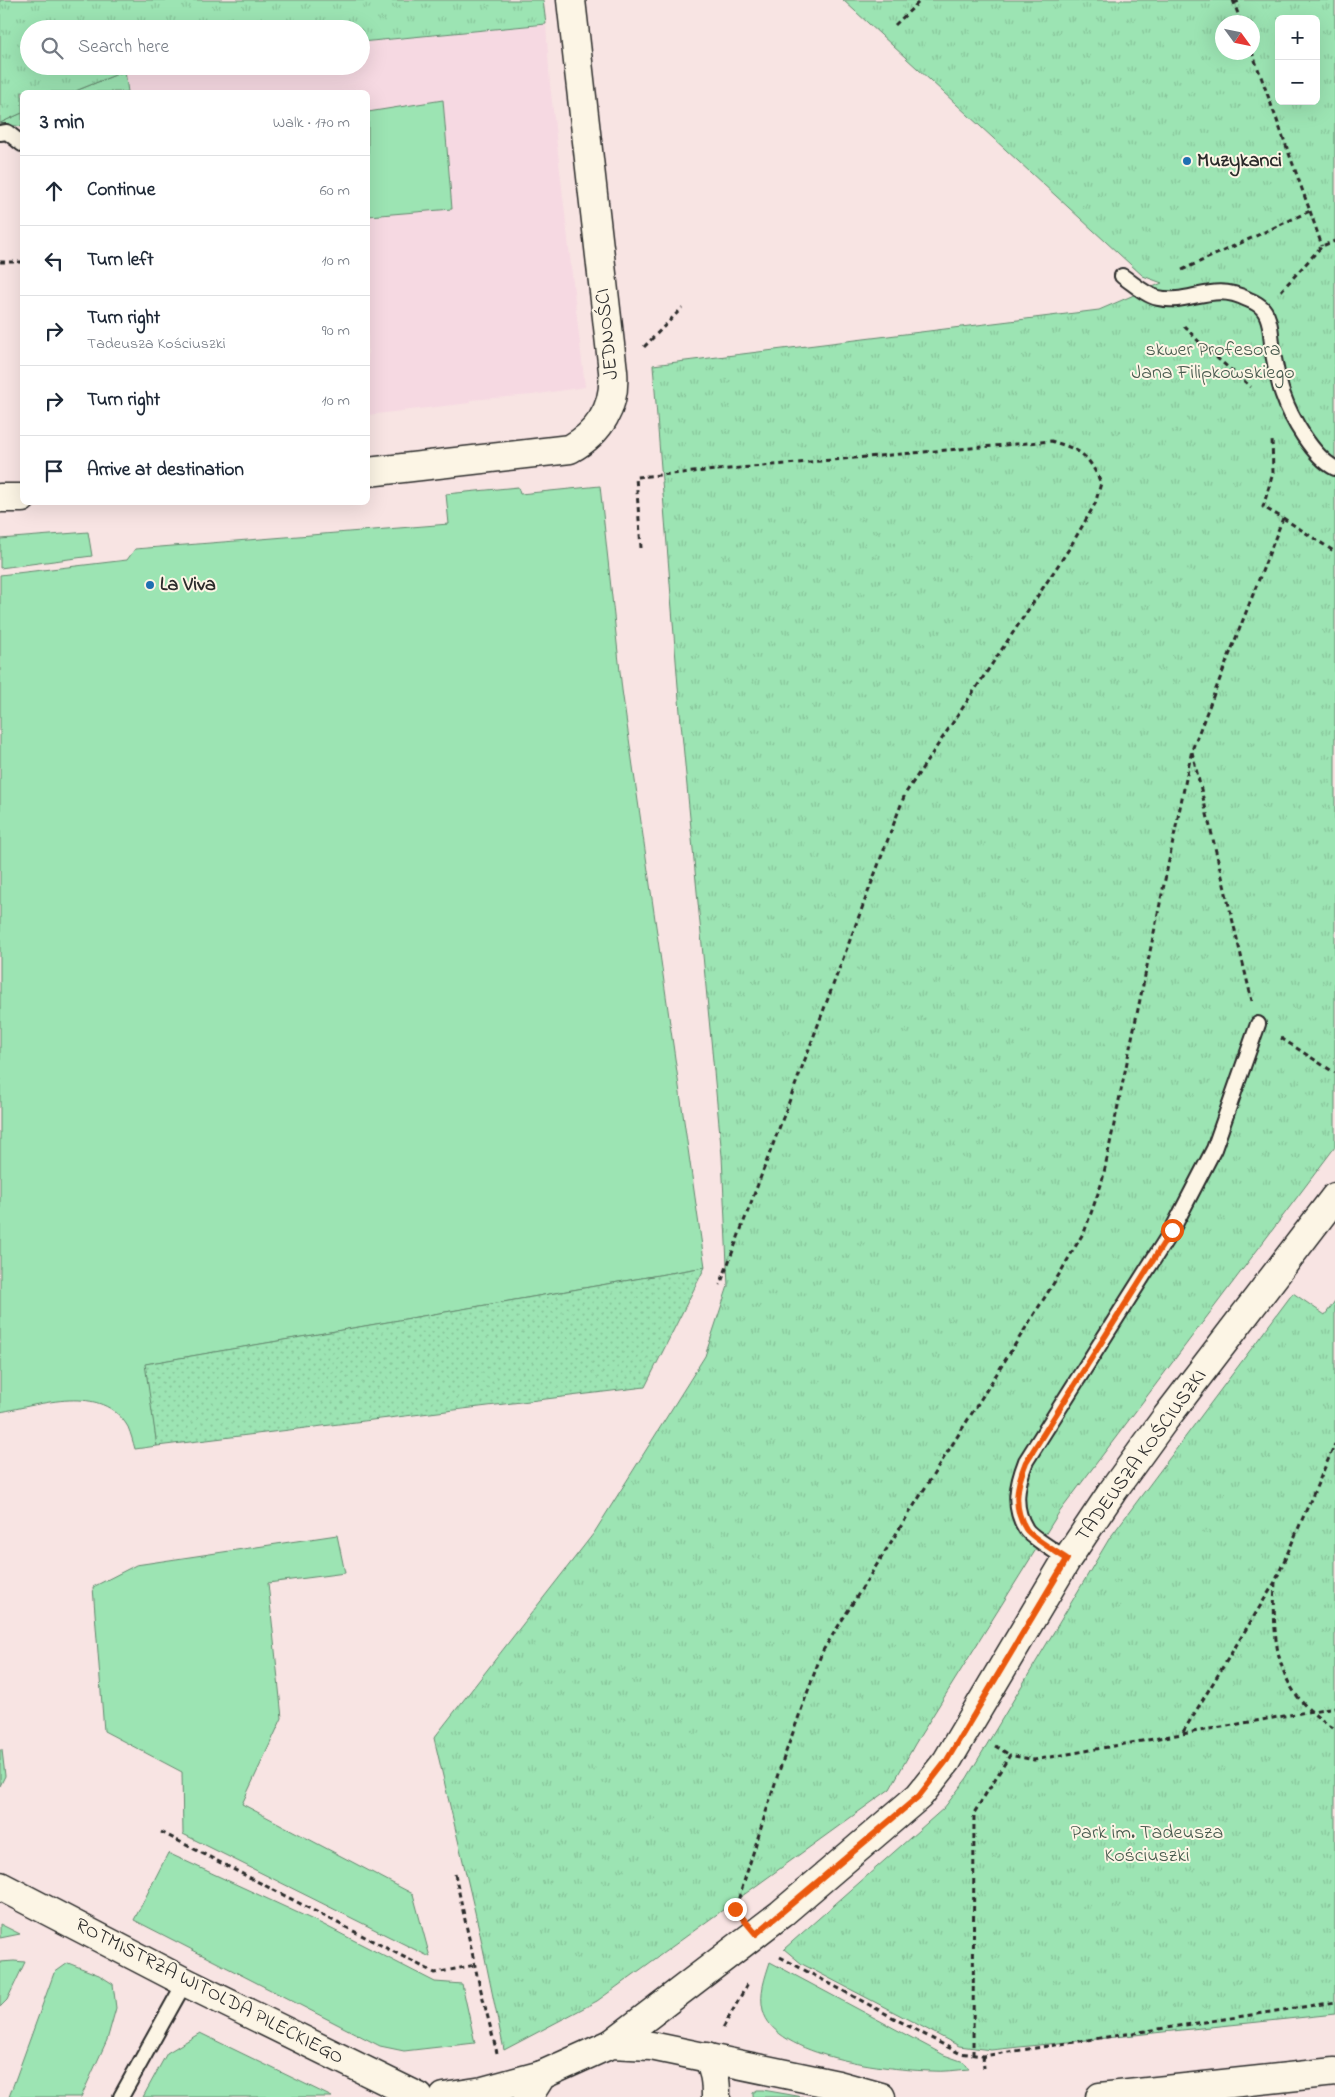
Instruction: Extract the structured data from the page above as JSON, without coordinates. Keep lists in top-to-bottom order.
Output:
{
  "streets": {
    "street": ["JEDNOŚCI", "TADEUSZA KOŚCIUSZKI", "ROTMISTRZA WITOLDA PILECKIEGO"]
  },
  "parks": ["skwer Profesora Jana Filipkowskiego", "Park im. Tadeusza Kościuszki"],
  "places": ["Muzykanci", "La Viva"],
  "north": "bottom right",
  "page": {
    "map_buttons": ["+", "−"],
    "search": "Search here",
    "heading": ["3 min", "Walk · 170 m"],
    "list": [
      ["Continue", "60 m"],
      ["Turn left", "10 m"],
      ["Turn right", "Tadeusza Kościuszki", "90 m"],
      ["Turn right", "10 m"],
      "Arrive at destination"
    ]
  }
}
